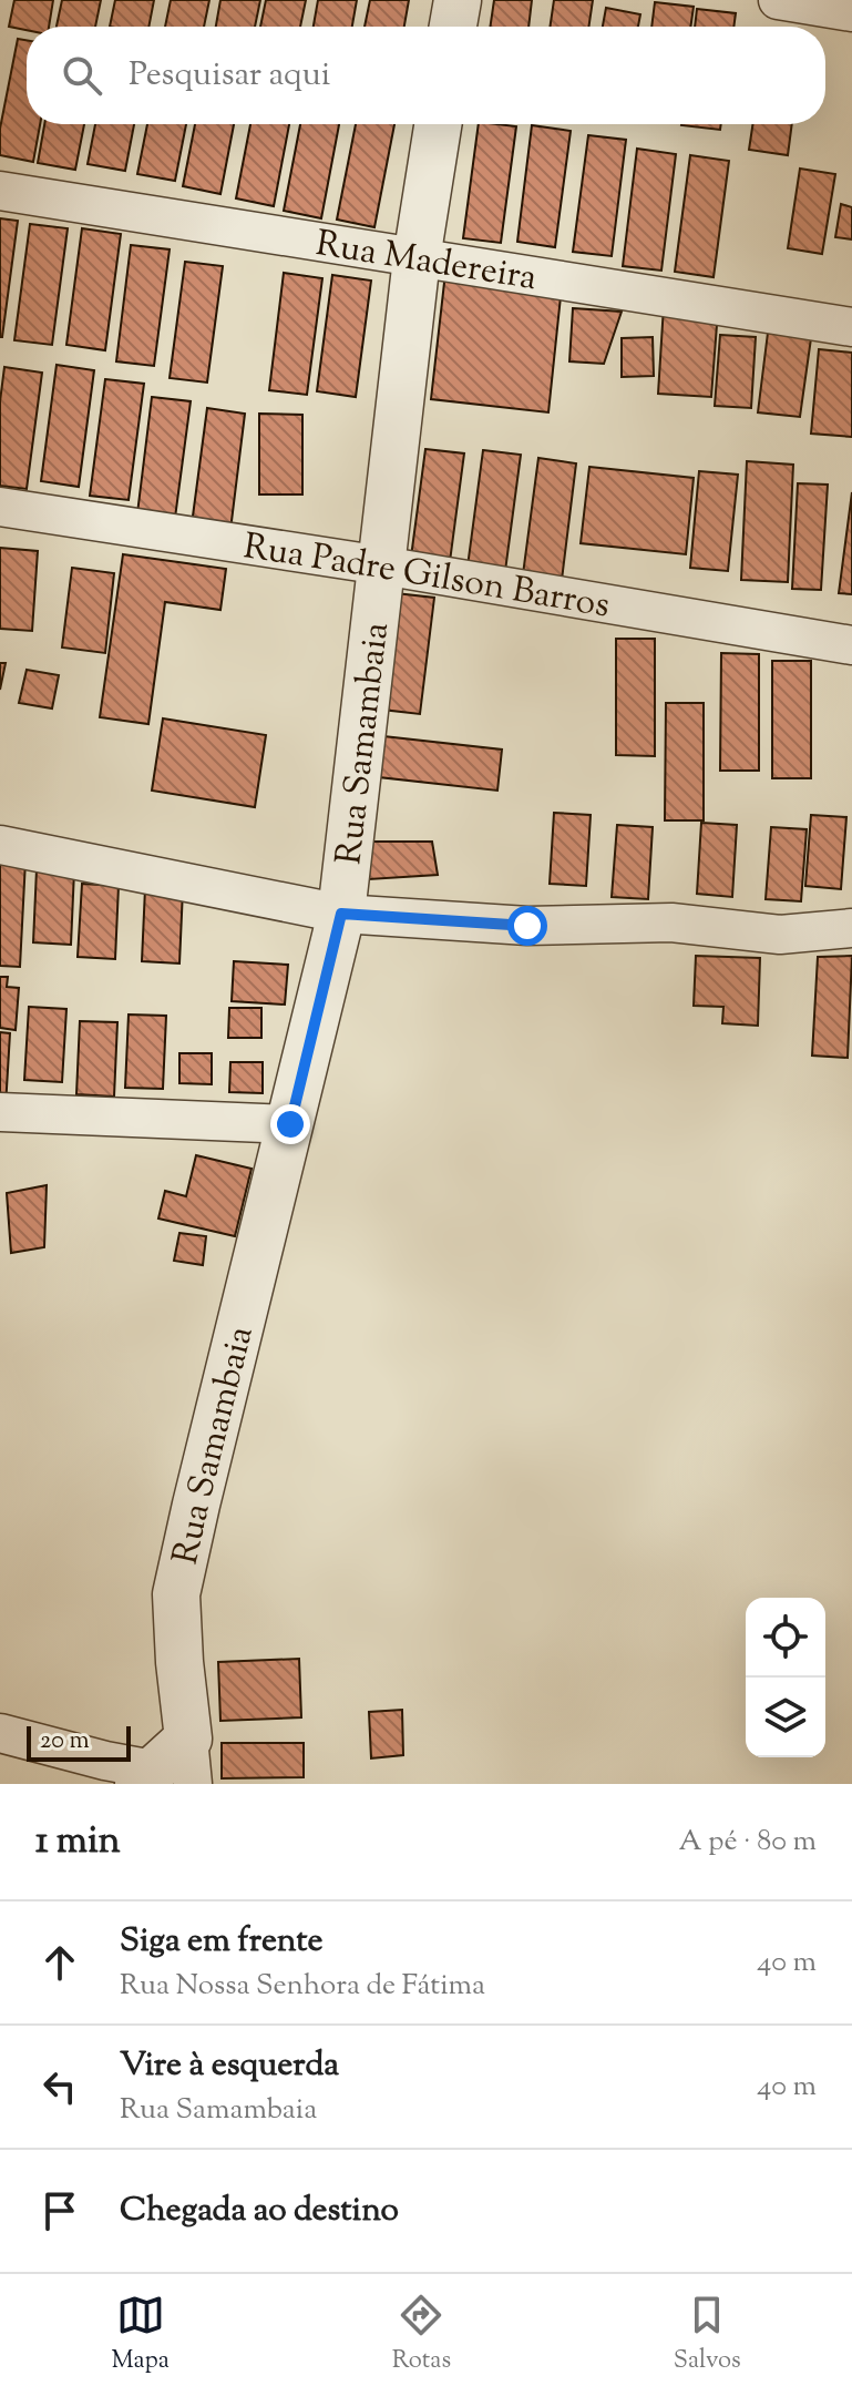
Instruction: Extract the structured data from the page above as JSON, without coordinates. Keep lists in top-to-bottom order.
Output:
{
  "streets": {
    "street": ["Rua Madereira", "Rua Padre Gilson Barros", "Rua Samambaia"]
  },
  "crossings": [
    ["Rua Madereira", "Rua Samambaia"],
    ["Rua Padre Gilson Barros", "Rua Samambaia"]
  ],
  "scale_bar": "20 m",
  "page": {
    "search": "Pesquisar aqui",
    "scale": "20 m",
    "heading": ["1 min", "A pé · 80 m"],
    "list": [
      ["Siga em frente", "Rua Nossa Senhora de Fátima", "40 m"],
      ["Vire à esquerda", "Rua Samambaia", "40 m"],
      "Chegada ao destino"
    ],
    "nav": ["Mapa", "Rotas", "Salvos"]
  }
}
